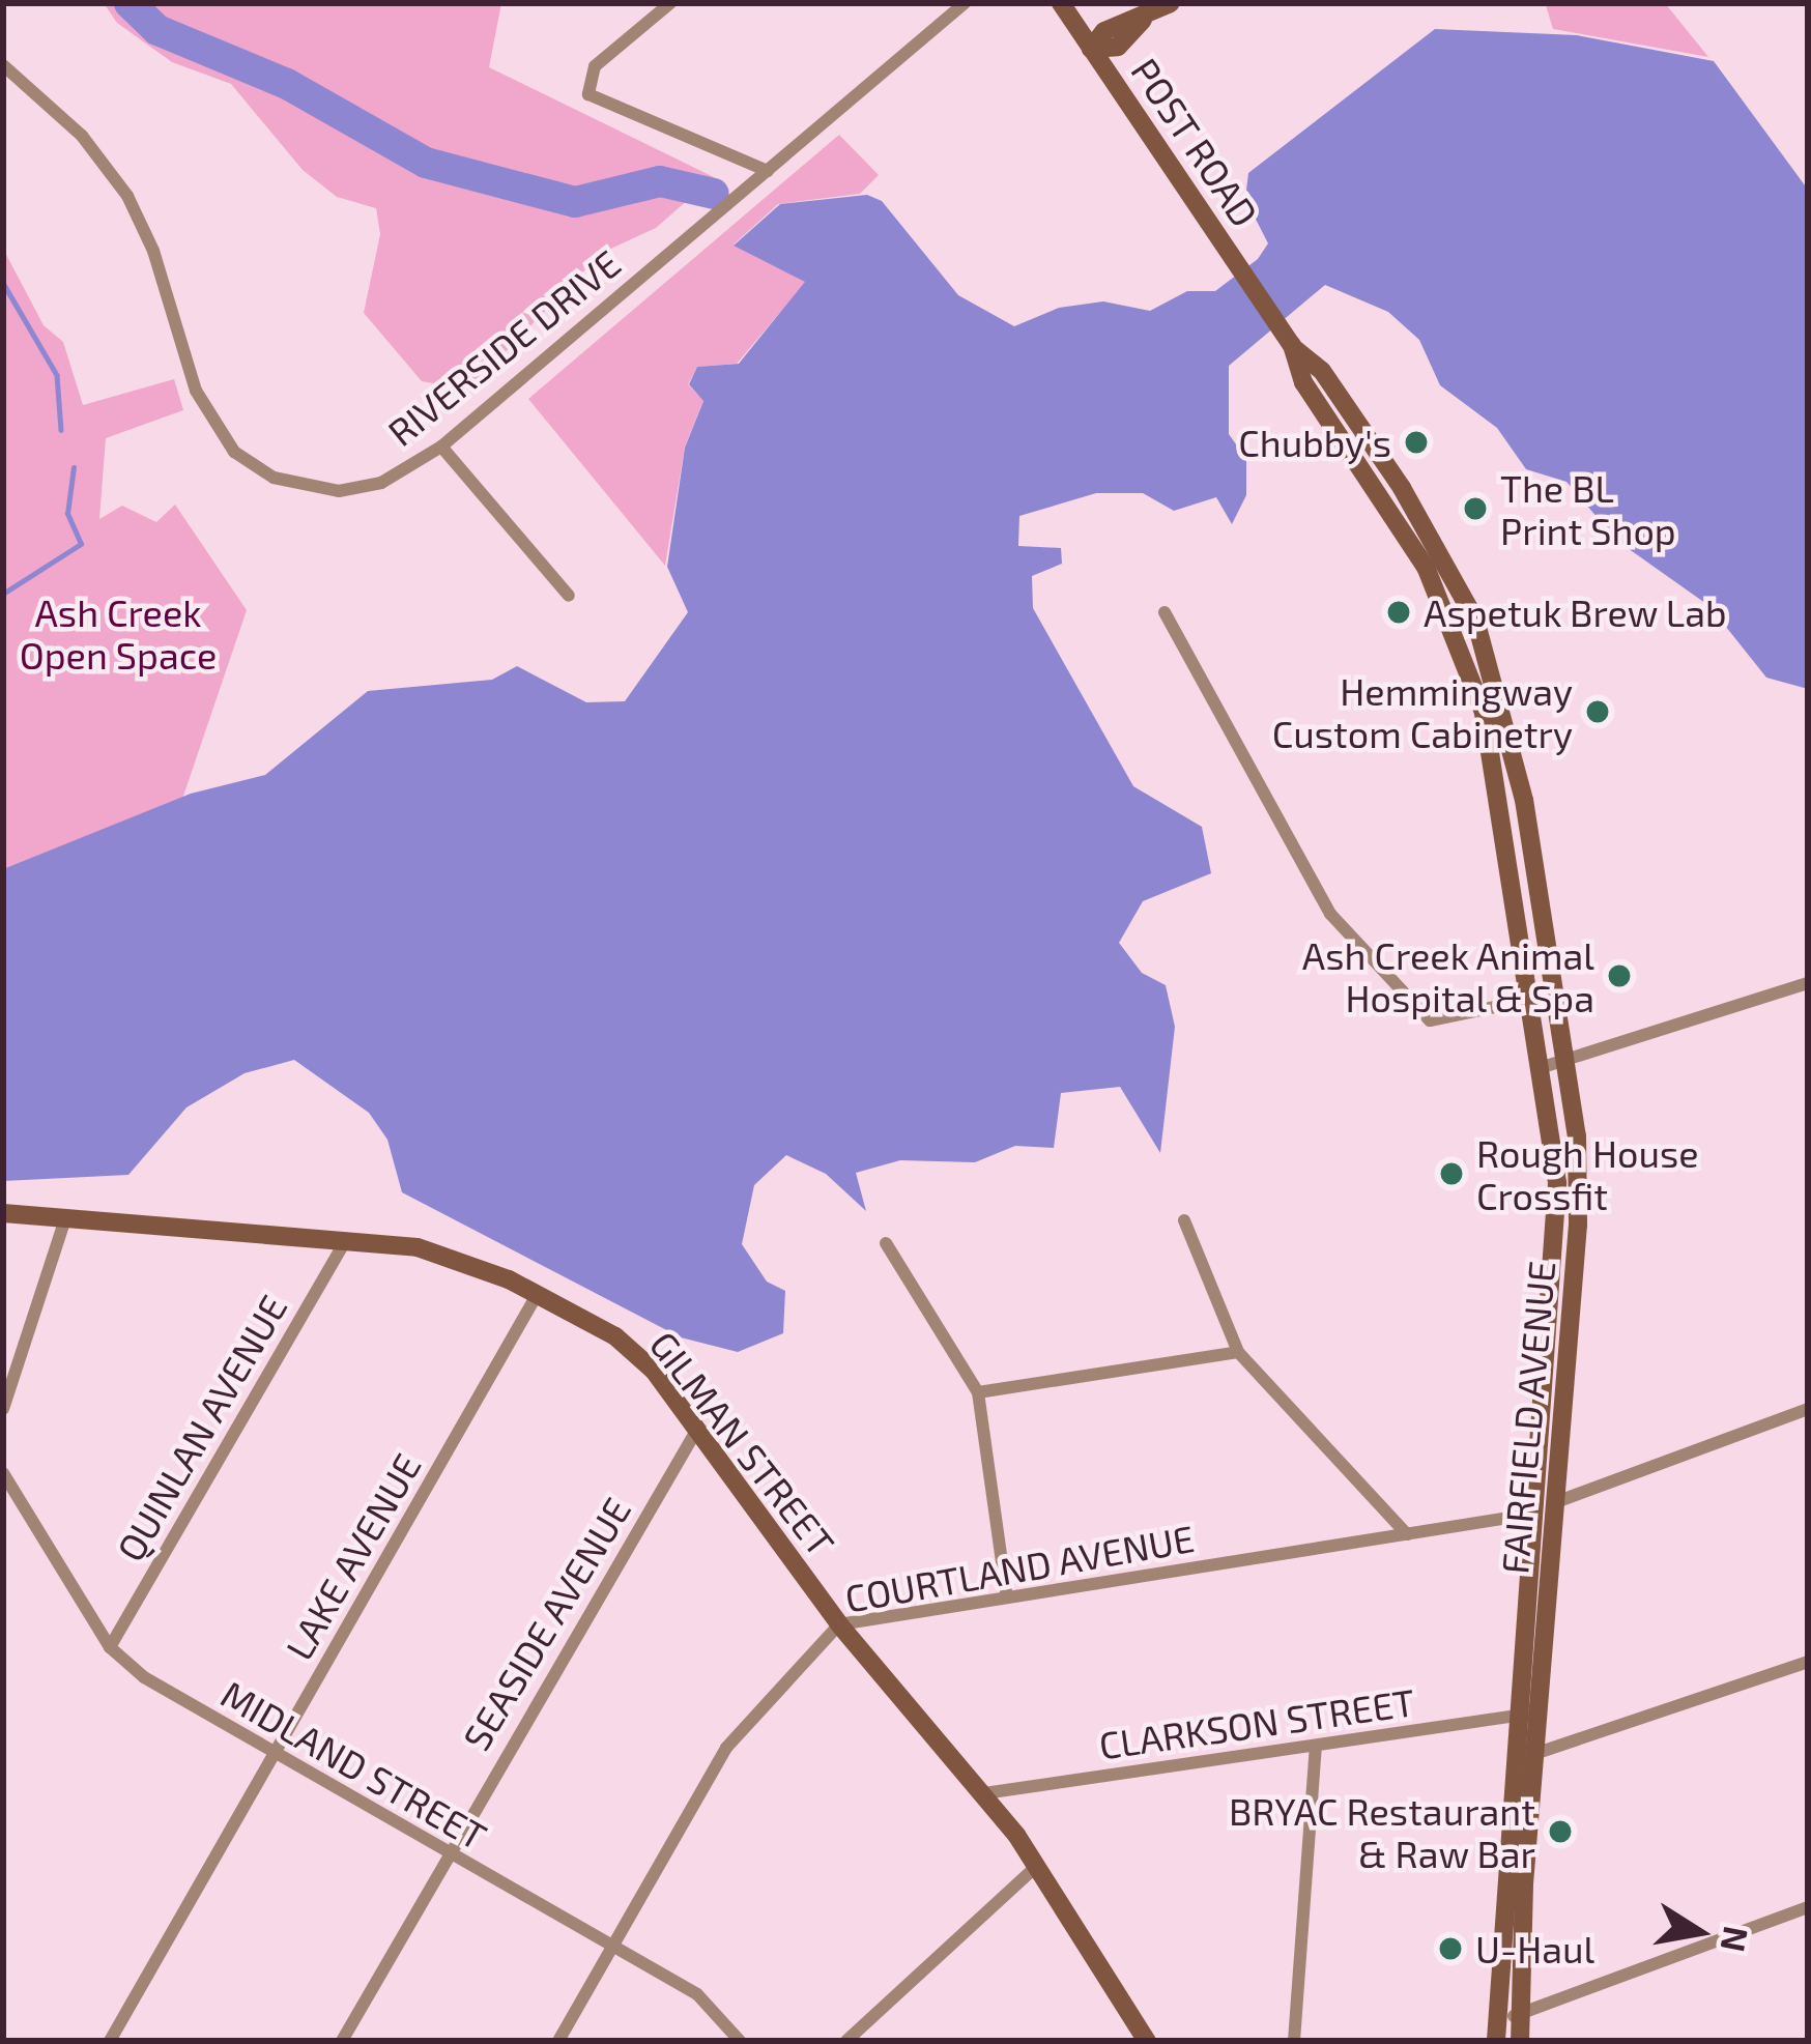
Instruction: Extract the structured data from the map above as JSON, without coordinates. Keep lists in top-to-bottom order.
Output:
{
  "streets": {
    "main road": ["POST ROAD", "FAIRFIELD AVENUE", "GILMAN STREET"],
    "street": [
      "RIVERSIDE DRIVE",
      "QUINLAN AVENUE",
      "LAKE AVENUE",
      "COURTLAND AVENUE",
      "SEASIDE AVENUE",
      "CLARKSON STREET",
      "MIDLAND STREET"
    ]
  },
  "crossings": [
    ["POST ROAD", "FAIRFIELD AVENUE"],
    ["FAIRFIELD AVENUE", "COURTLAND AVENUE"],
    ["FAIRFIELD AVENUE", "CLARKSON STREET"],
    ["QUINLAN AVENUE", "GILMAN STREET"],
    ["QUINLAN AVENUE", "MIDLAND STREET"],
    ["GILMAN STREET", "LAKE AVENUE"],
    ["GILMAN STREET", "COURTLAND AVENUE"],
    ["GILMAN STREET", "SEASIDE AVENUE"],
    ["GILMAN STREET", "CLARKSON STREET"],
    ["LAKE AVENUE", "MIDLAND STREET"],
    ["COURTLAND AVENUE", "MIDLAND STREET"],
    ["SEASIDE AVENUE", "MIDLAND STREET"]
  ],
  "parks": ["Ash Creek Open Space"],
  "places": [
    "Chubby's",
    "The BL Print Shop",
    "Aspetuk Brew Lab",
    "Hemmingway Custom Cabinetry",
    "Ash Creek Animal Hospital & Spa",
    "Rough House Crossfit",
    "BRYAC Restaurant & Raw Bar",
    "U-Haul"
  ],
  "north": "right"
}
